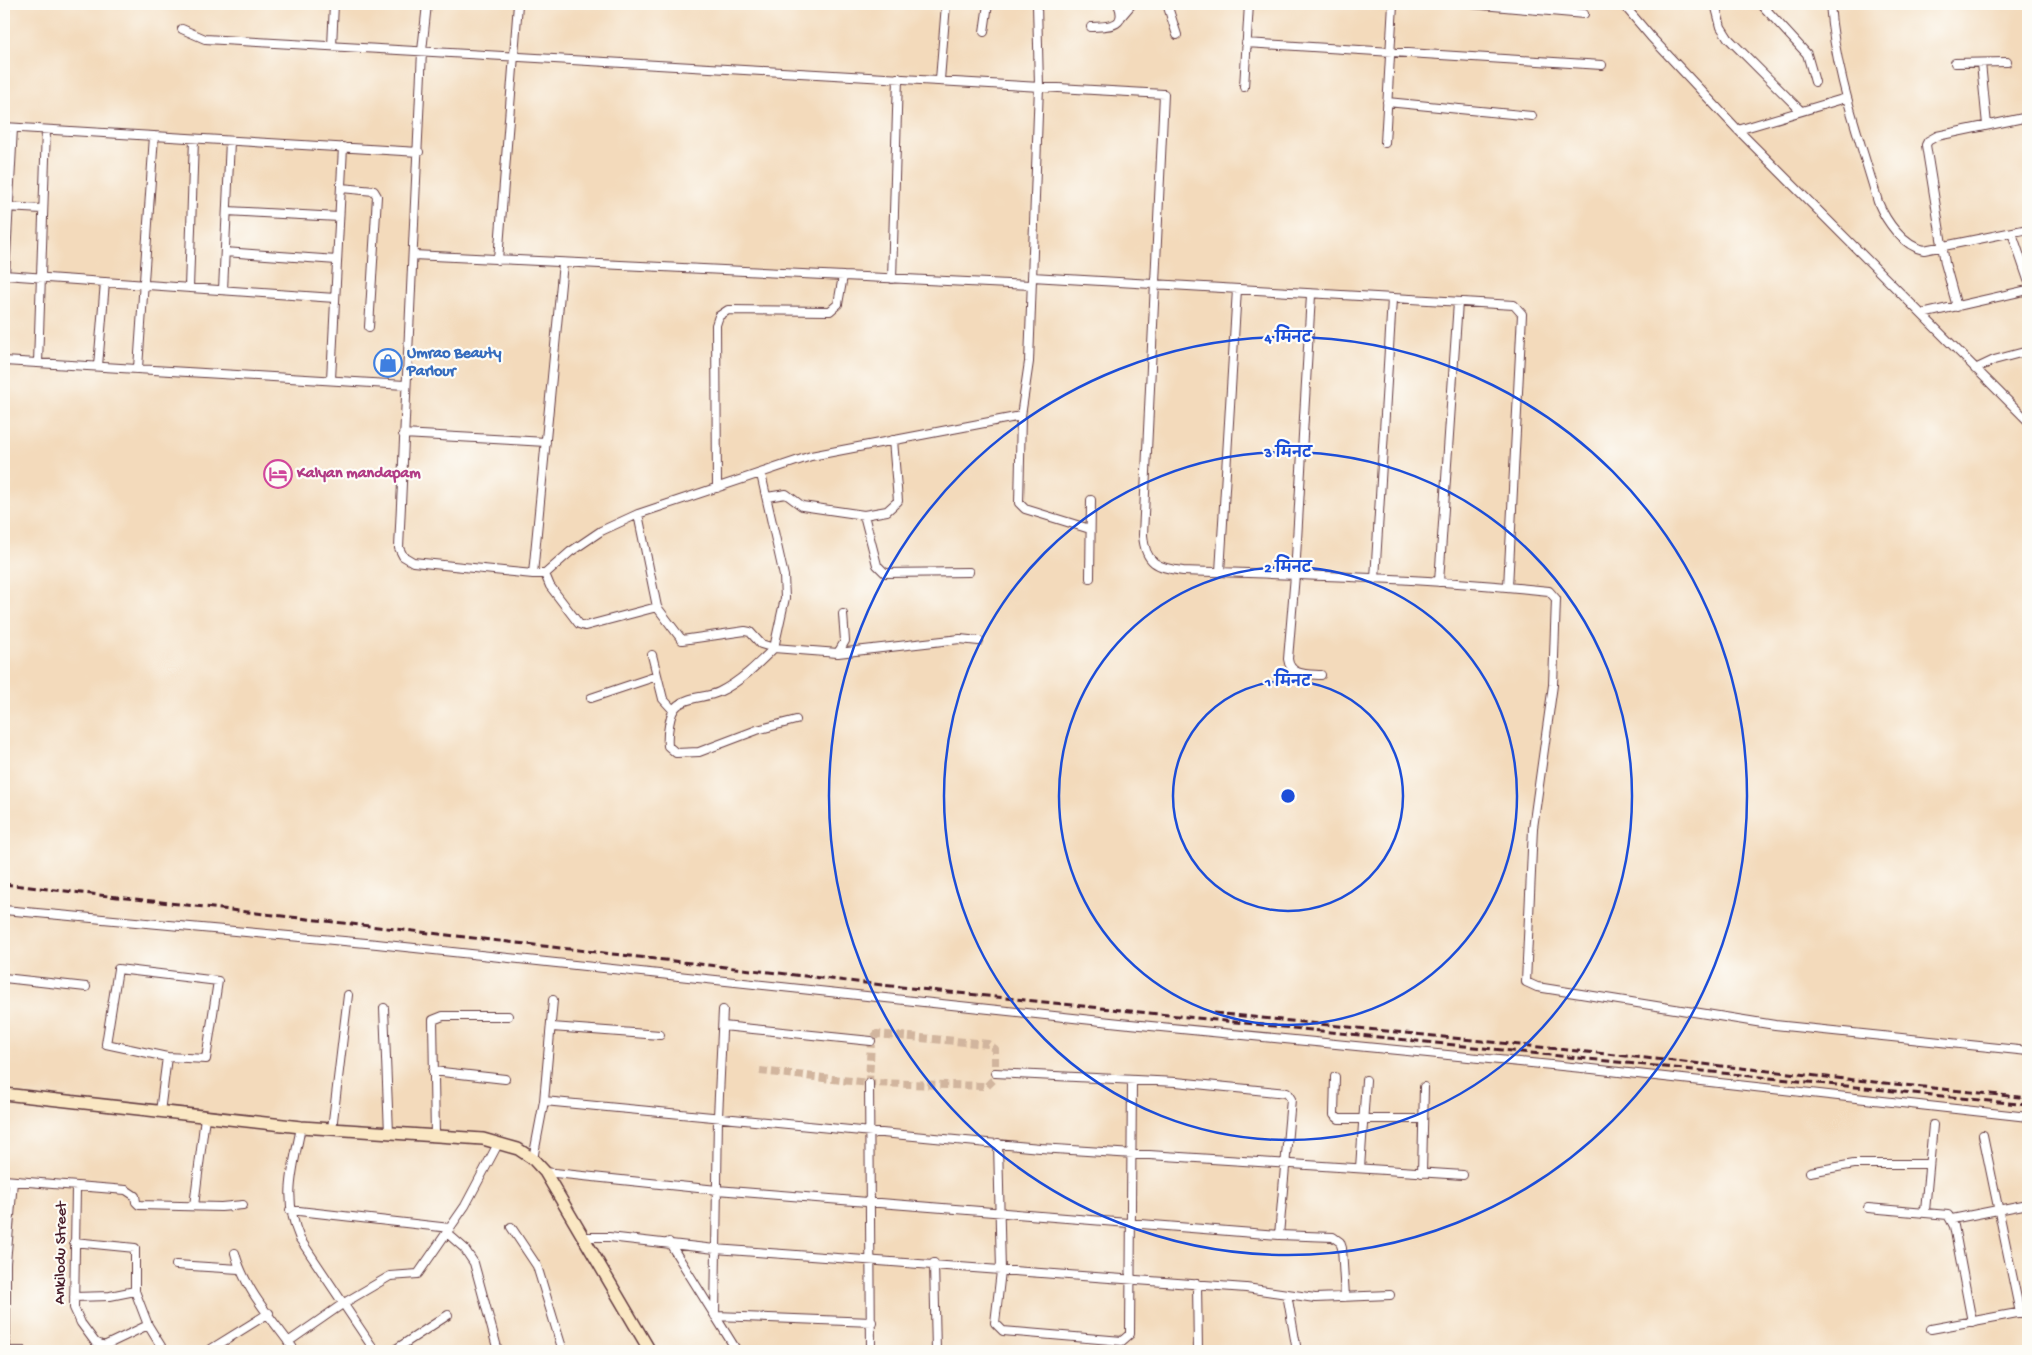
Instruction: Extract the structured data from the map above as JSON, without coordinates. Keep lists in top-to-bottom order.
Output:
{
  "streets": {
    "street": ["Ankilodu Street"]
  },
  "places": {
    "shop": ["Umrao Beauty Parlour"],
    "hotel": ["Kalyan mandapam"]
  },
  "rings": [
    "4 मिनट",
    "3 मिनट",
    "2 मिनट",
    "1 मिनट"
  ]
}
